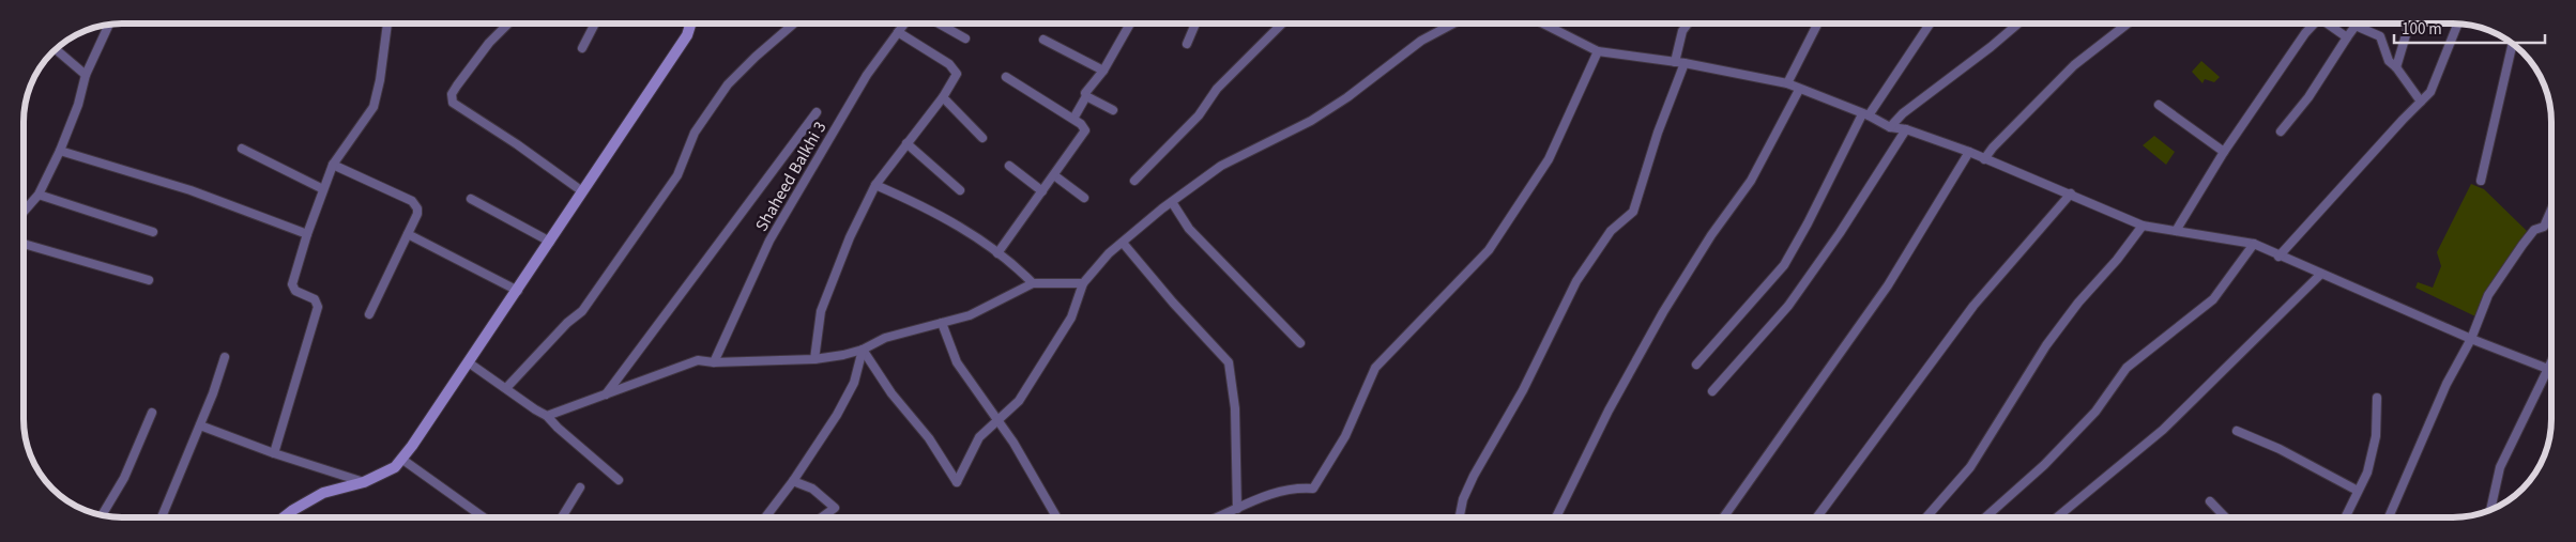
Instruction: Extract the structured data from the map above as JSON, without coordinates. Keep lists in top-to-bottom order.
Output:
{
  "streets": {
    "street": ["Shaheed Balkhi 3"]
  },
  "scale_bar": "100 m"
}
